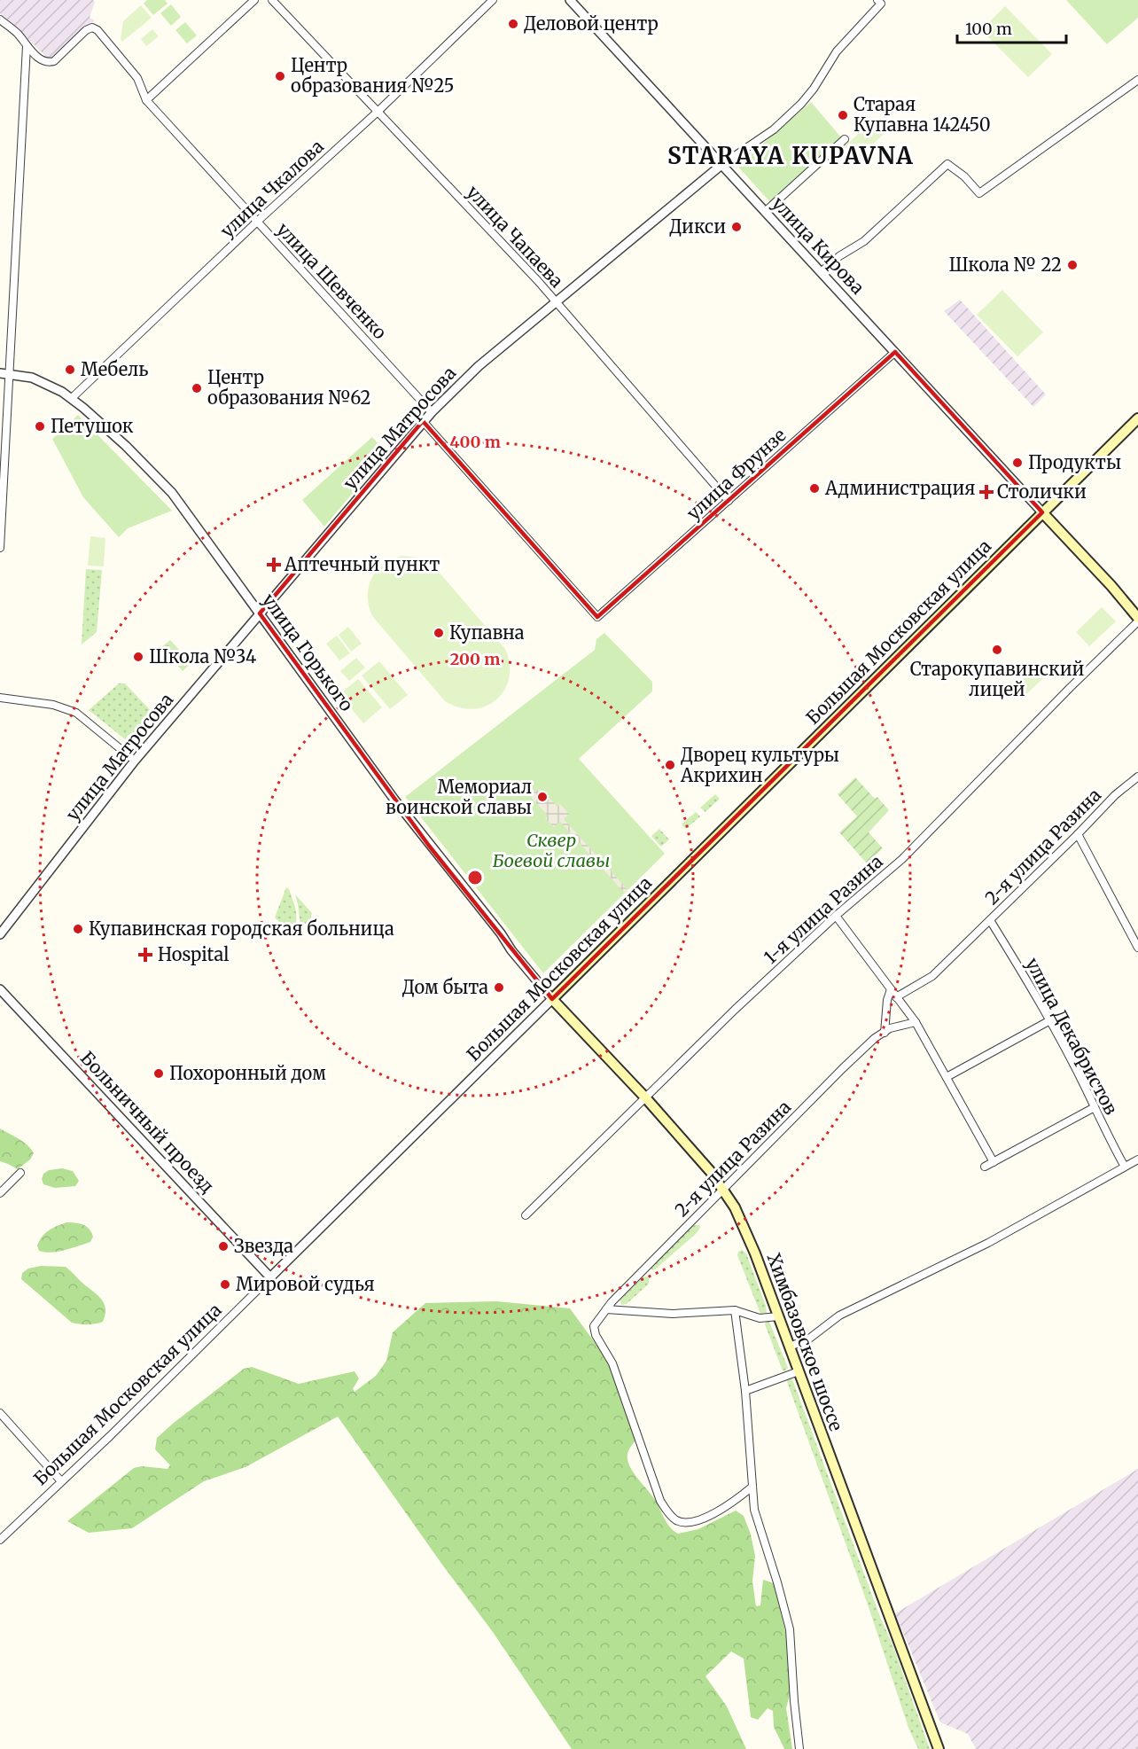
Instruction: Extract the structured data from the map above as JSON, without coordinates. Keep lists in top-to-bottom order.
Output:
{
  "streets": {
    "main road": ["Большая Московская улица", "Химбазовское шоссе"],
    "street": [
      "улица Чкалова",
      "улица Чапаева",
      "улица Кирова",
      "улица Шевченко",
      "улица Матросова",
      "улица Фрунзе",
      "улица Горького",
      "2-я улица Разина",
      "1-я улица Разина",
      "улица Декабристов",
      "Больничный проезд"
    ]
  },
  "crossings": [
    ["улица Чкалова", "улица Чапаева"],
    ["улица Чкалова", "улица Шевченко"],
    ["улица Чкалова", "улица Горького"],
    ["улица Чапаева", "улица Матросова"],
    ["улица Чапаева", "улица Фрунзе"],
    ["улица Кирова", "улица Матросова"],
    ["улица Кирова", "улица Фрунзе"],
    ["улица Кирова", "Большая Московская улица"],
    ["улица Шевченко", "улица Матросова"],
    ["улица Матросова", "улица Фрунзе"],
    ["улица Матросова", "улица Горького"],
    ["Большая Московская улица", "улица Горького"],
    ["Большая Московская улица", "Больничный проезд"],
    ["Большая Московская улица", "Химбазовское шоссе"],
    ["улица Горького", "Химбазовское шоссе"],
    ["2-я улица Разина", "улица Декабристов"],
    ["2-я улица Разина", "Химбазовское шоссе"],
    ["1-я улица Разина", "Химбазовское шоссе"]
  ],
  "districts": ["STARAYA KUPAVNA"],
  "parks": ["Сквер Боевой славы"],
  "places": {
    "other": [
      "Деловой центр",
      "Центр образования №25",
      "Старая Купавна 142450",
      "Дикси",
      "Школа № 22",
      "Мебель",
      "Центр образования №62",
      "Петушок",
      "Продукты",
      "Администрация",
      "Купавна",
      "Старокупавинский лицей",
      "Школа №34",
      "Дворец культуры Акрихин",
      "Мемориал воинской славы",
      "Купавинская городская больница",
      "Дом быта",
      "Похоронный дом",
      "Звезда",
      "Мировой судья"
    ],
    "health": ["Столички", "Аптечный пункт", "Hospital"]
  },
  "scale_bar": "100 m",
  "rings": ["400 m", "200 m"]
}
